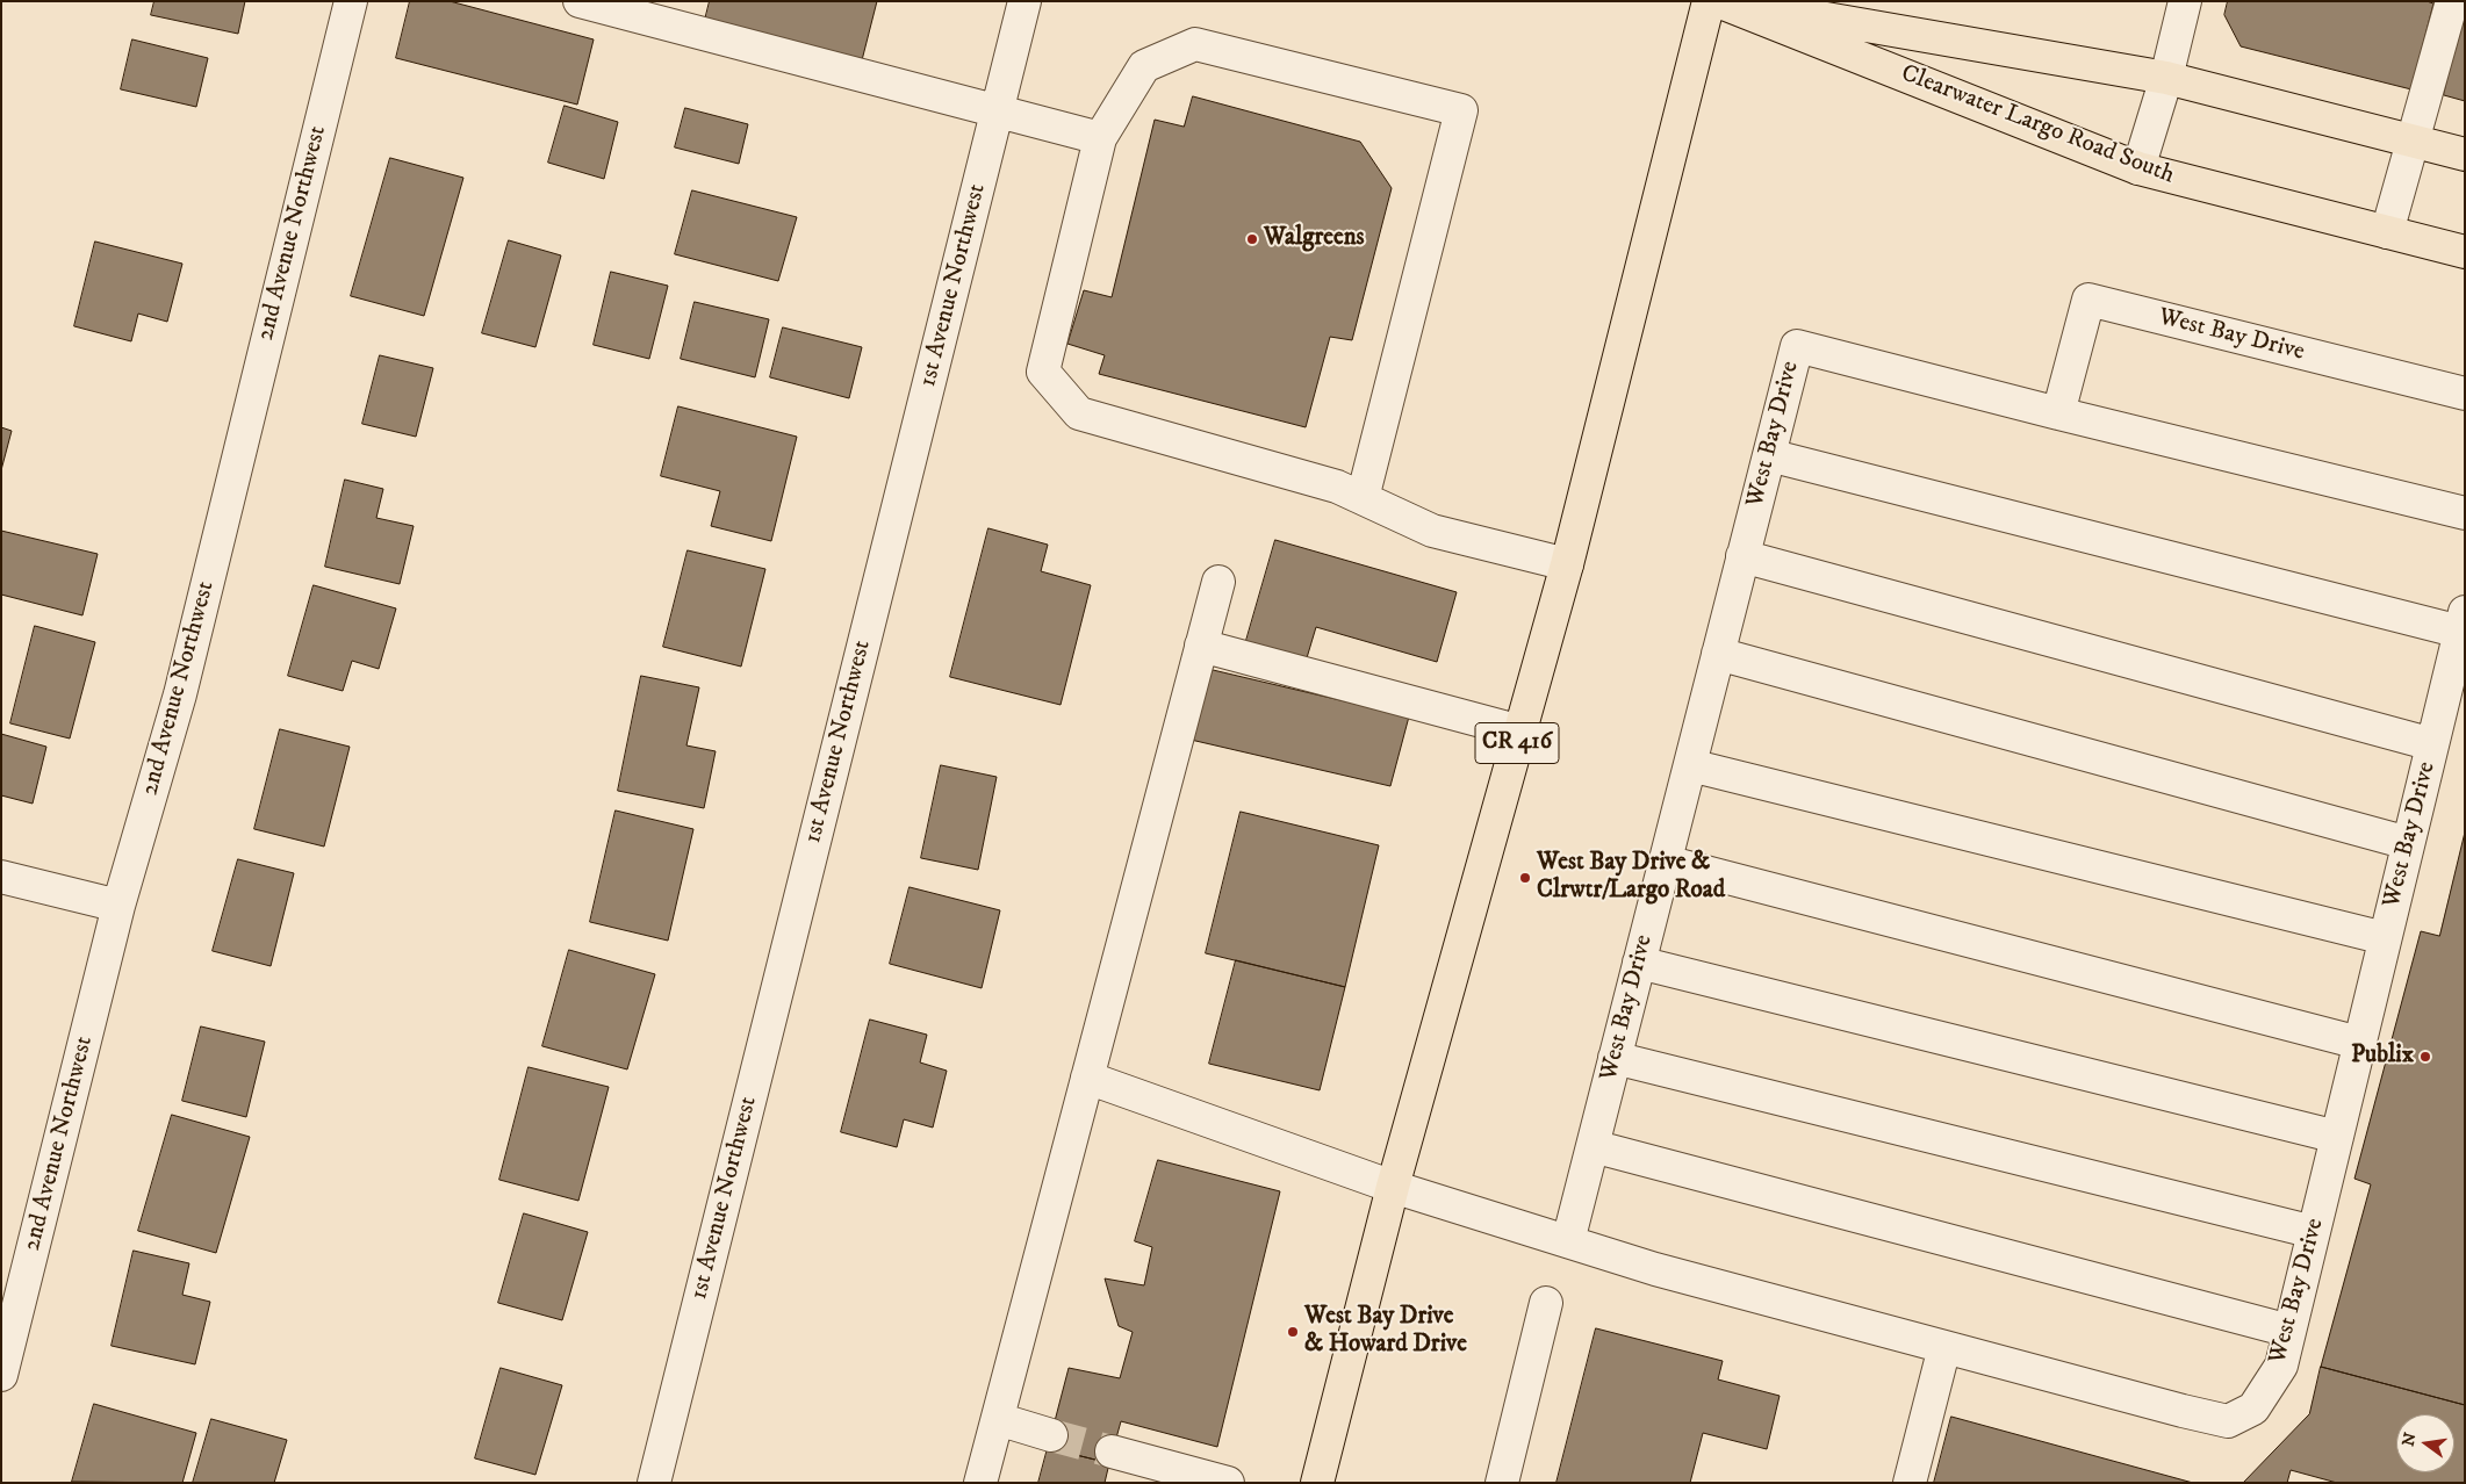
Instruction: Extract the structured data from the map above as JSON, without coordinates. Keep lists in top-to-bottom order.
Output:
{
  "streets": {
    "main road": ["Clearwater Largo Road South", "CR 416"],
    "street": ["2nd Avenue Northwest", "1st Avenue Northwest", "West Bay Drive"]
  },
  "crossings": [
    ["West Bay Drive", "CR 416"]
  ],
  "places": [
    "Walgreens",
    "West Bay Drive & Clrwtr/Largo Road",
    "Publix",
    "West Bay Drive & Howard Drive"
  ],
  "north": "left"
}
